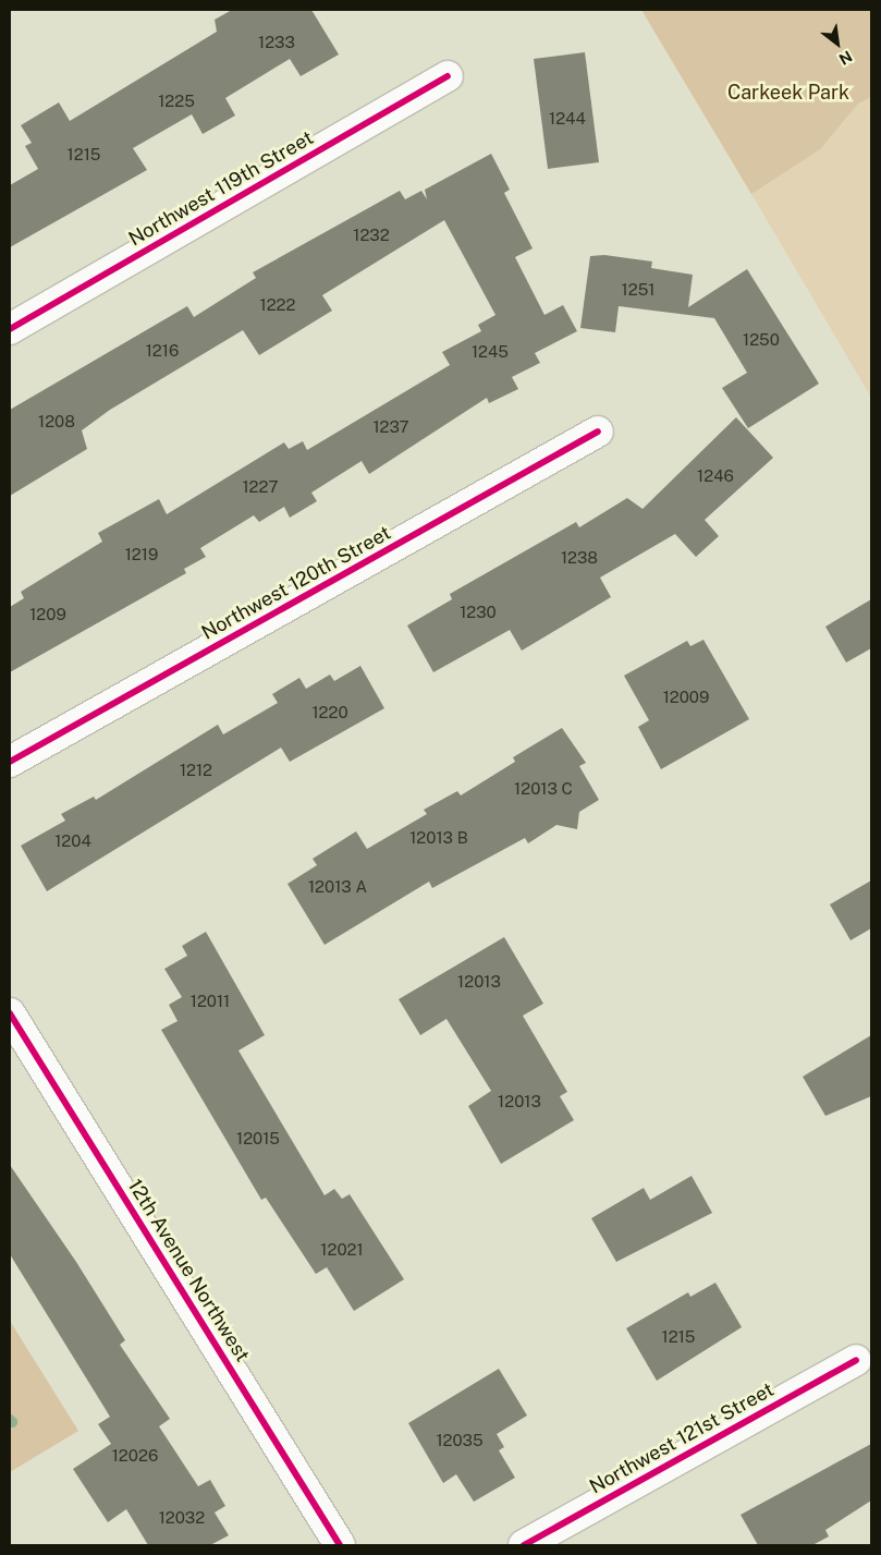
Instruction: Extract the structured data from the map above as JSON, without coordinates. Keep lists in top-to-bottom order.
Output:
{
  "streets": {
    "street": [
      "Northwest 119th Street",
      "Northwest 120th Street",
      "12th Avenue Northwest",
      "Northwest 121st Street"
    ]
  },
  "parks": ["Carkeek Park"],
  "house_numbers": [
    "1233",
    "1225",
    "1244",
    "1215",
    "1232",
    "1251",
    "1222",
    "1250",
    "1216",
    "1245",
    "1208",
    "1237",
    "1246",
    "1227",
    "1219",
    "1238",
    "1230",
    "1209",
    "12009",
    "1220",
    "1212",
    "12013 C",
    "12013 B",
    "1204",
    "12013 A",
    "12013",
    "12011",
    "12013",
    "12015",
    "12021",
    "1215",
    "12035",
    "12026",
    "12032"
  ],
  "north": "bottom right"
}
